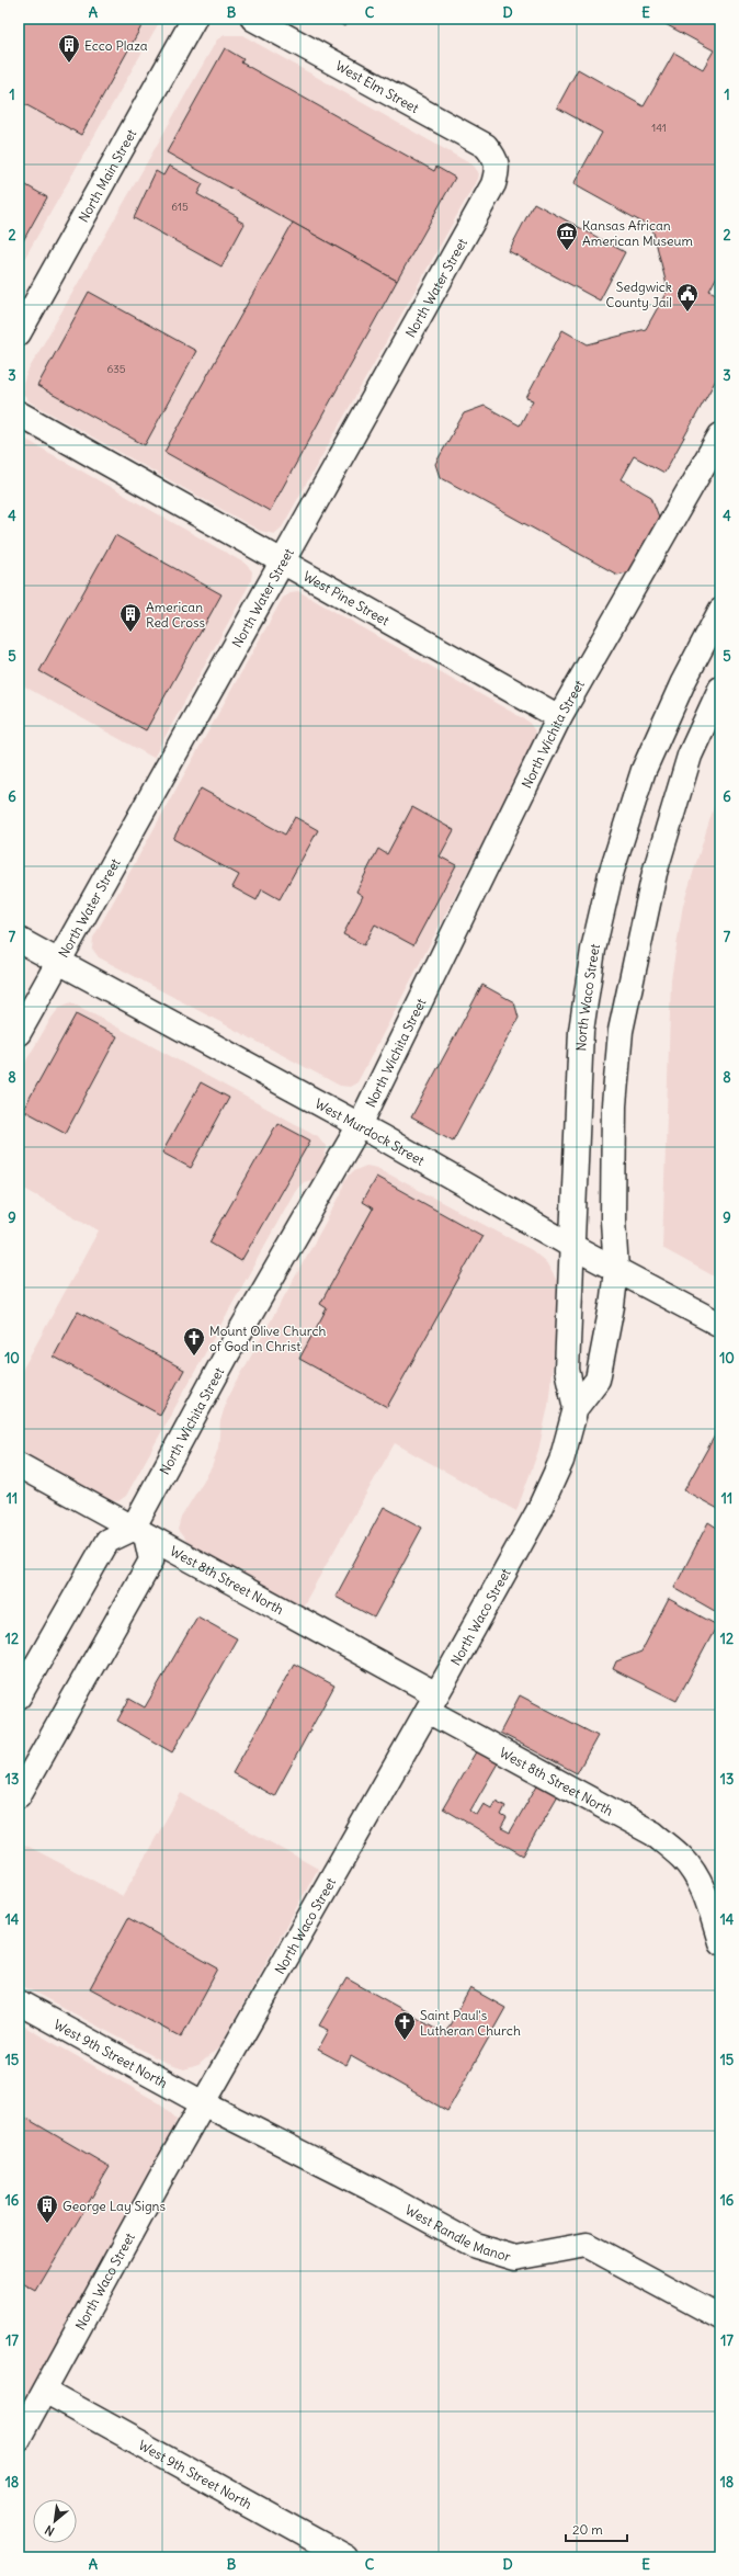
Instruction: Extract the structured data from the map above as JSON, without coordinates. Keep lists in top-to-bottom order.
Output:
{
  "streets": {
    "street": [
      "West Elm Street",
      "North Main Street",
      "North Water Street",
      "West Pine Street",
      "North Wichita Street",
      "North Waco Street",
      "West Murdock Street",
      "West 8th Street North",
      "West 9th Street North",
      "West Randle Manor"
    ]
  },
  "crossings": [
    ["West Elm Street", "North Water Street"],
    ["North Water Street", "West Pine Street"],
    ["North Water Street", "West Murdock Street"],
    ["West Pine Street", "North Wichita Street"],
    ["North Wichita Street", "West Murdock Street"],
    ["North Wichita Street", "West 8th Street North"],
    ["North Waco Street", "West Murdock Street"],
    ["North Waco Street", "West 8th Street North"],
    ["North Waco Street", "West 9th Street North"],
    ["North Waco Street", "West Randle Manor"],
    ["West 9th Street North", "West Randle Manor"]
  ],
  "places": {
    "building": ["Ecco Plaza", "American Red Cross", "George Lay Signs"],
    "museum": ["Kansas African American Museum"],
    "public building": ["Sedgwick County Jail"],
    "church": ["Mount Olive Church of God in Christ", "Saint Paul's Lutheran Church"]
  },
  "house_numbers": ["141", "615", "635"],
  "scale_bar": "20 m",
  "north": "bottom left",
  "grid": {
    "columns": [
      "A",
      "B",
      "C",
      "D",
      "E"
    ],
    "rows": [
      "1",
      "2",
      "3",
      "4",
      "5",
      "6",
      "7",
      "8",
      "9",
      "10",
      "11",
      "12",
      "13",
      "14",
      "15",
      "16",
      "17",
      "18"
    ]
  }
}
